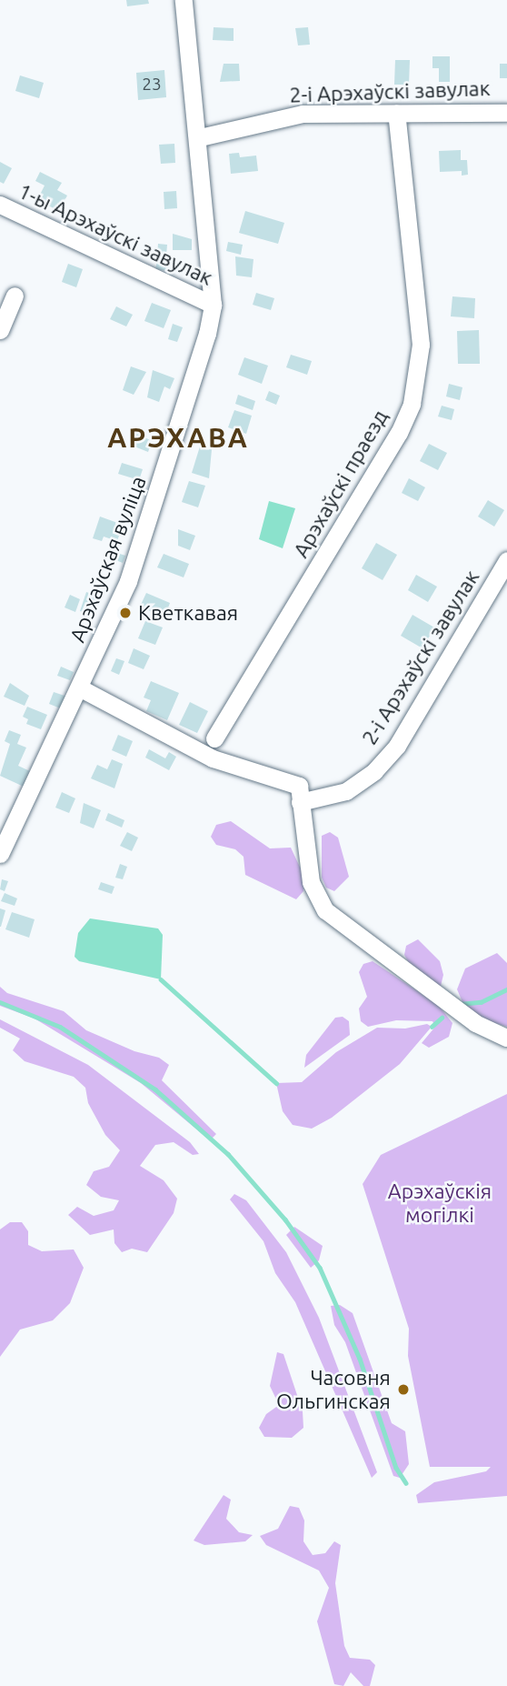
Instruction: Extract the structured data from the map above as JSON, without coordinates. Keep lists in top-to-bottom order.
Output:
{
  "streets": {
    "street": [
      "2-і Арэхаўскі завулак",
      "1-ы Арэхаўскі завулак",
      "Арэхаўскі праезд",
      "Арэхаўская вуліца"
    ]
  },
  "crossings": [
    ["2-і Арэхаўскі завулак", "Арэхаўскі праезд"],
    ["2-і Арэхаўскі завулак", "Арэхаўская вуліца"],
    ["1-ы Арэхаўскі завулак", "Арэхаўская вуліца"]
  ],
  "districts": ["АРЭХАВА"],
  "parks": ["Арэхаўскія могілкі"],
  "places": ["Кветкавая", "Часовня Ольгинская"],
  "house_numbers": ["23"]
}
